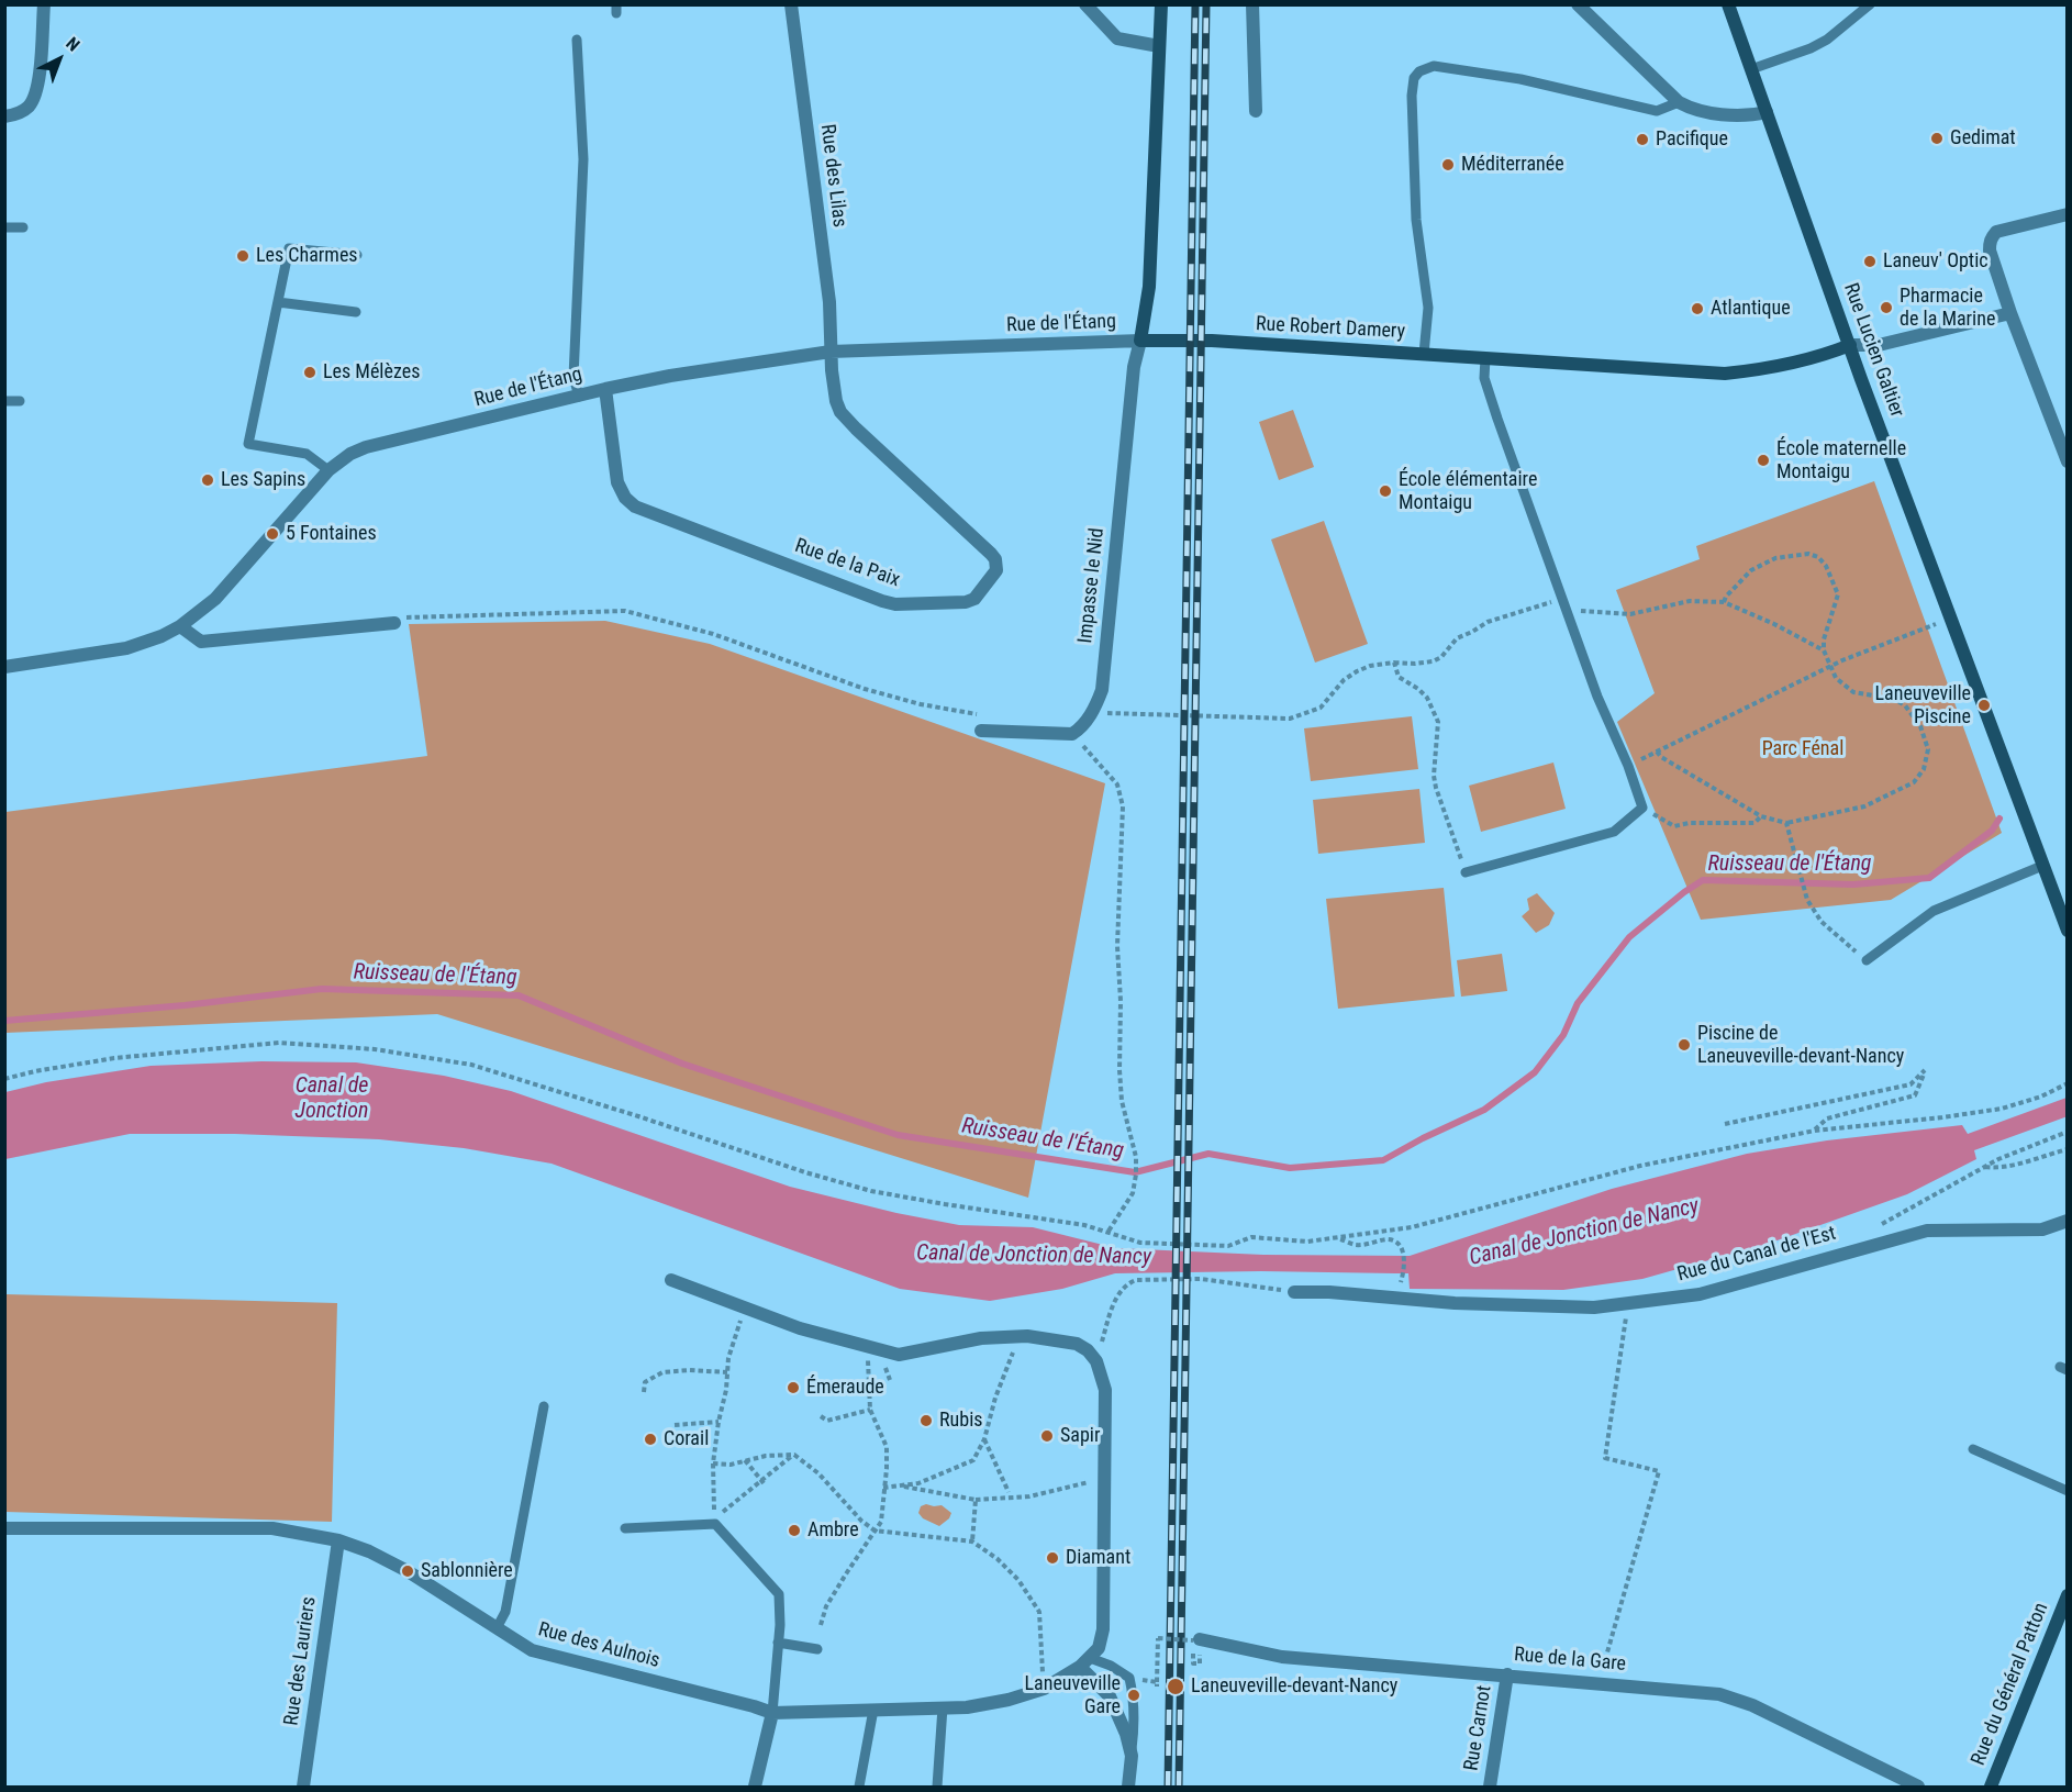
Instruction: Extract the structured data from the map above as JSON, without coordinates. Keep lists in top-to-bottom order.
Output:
{
  "streets": {
    "main road": ["Rue Robert Damery", "Rue Lucien Galtier", "Rue du Général Patton"],
    "street": [
      "Rue des Lilas",
      "Rue de l'Étang",
      "Rue de la Paix",
      "Impasse le Nid",
      "Rue du Canal de l'Est",
      "Rue des Aulnois",
      "Rue de la Gare",
      "Rue des Lauriers",
      "Rue Carnot"
    ]
  },
  "crossings": [
    ["Rue des Lilas", "Rue de l'Étang"],
    ["Rue des Lilas", "Rue de la Paix"],
    ["Rue de l'Étang", "Rue Robert Damery"],
    ["Rue de l'Étang", "Rue de la Paix"],
    ["Rue de l'Étang", "Impasse le Nid"],
    ["Rue Robert Damery", "Rue Lucien Galtier"],
    ["Rue Robert Damery", "Impasse le Nid"],
    ["Rue des Aulnois", "Rue des Lauriers"],
    ["Rue de la Gare", "Rue Carnot"]
  ],
  "water": ["Ruisseau de l'Étang", "Canal de Jonction", "Canal de Jonction de Nancy"],
  "parks": ["Parc Fénal"],
  "places": [
    "Gedimat",
    "Pacifique",
    "Méditerranée",
    "Les Charmes",
    "Laneuv' Optic",
    "Pharmacie de la Marine",
    "Atlantique",
    "Les Mélèzes",
    "École maternelle Montaigu",
    "Les Sapins",
    "École élémentaire Montaigu",
    "5 Fontaines",
    "Laneuveville Piscine",
    "Piscine de Laneuveville-devant-Nancy",
    "Émeraude",
    "Rubis",
    "Sapir",
    "Corail",
    "Ambre",
    "Diamant",
    "Sablonnière",
    "Laneuveville-devant-Nancy",
    "Laneuveville Gare"
  ],
  "north": "top right"
}
